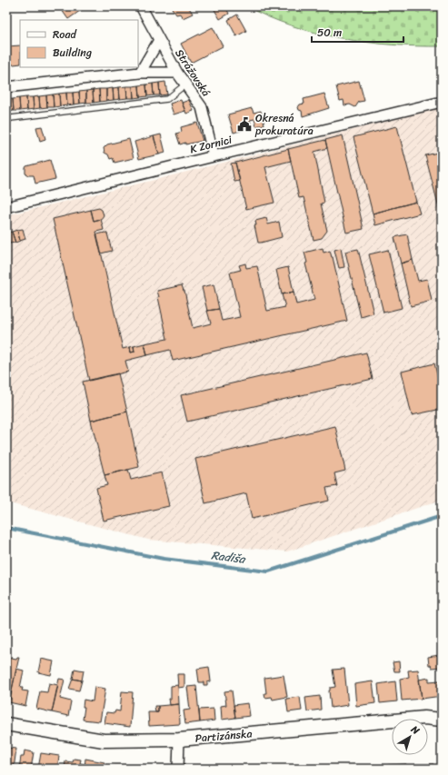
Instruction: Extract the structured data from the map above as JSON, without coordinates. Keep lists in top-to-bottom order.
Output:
{
  "streets": {
    "street": ["Strážovská", "K Zornici", "Partizánska"]
  },
  "crossings": [
    ["Strážovská", "K Zornici"]
  ],
  "water": ["Radiša"],
  "places": {
    "public building": ["Okresná prokuratúra"]
  },
  "legend": ["Road", "Building"],
  "scale_bar": "50 m",
  "north": "top right"
}
